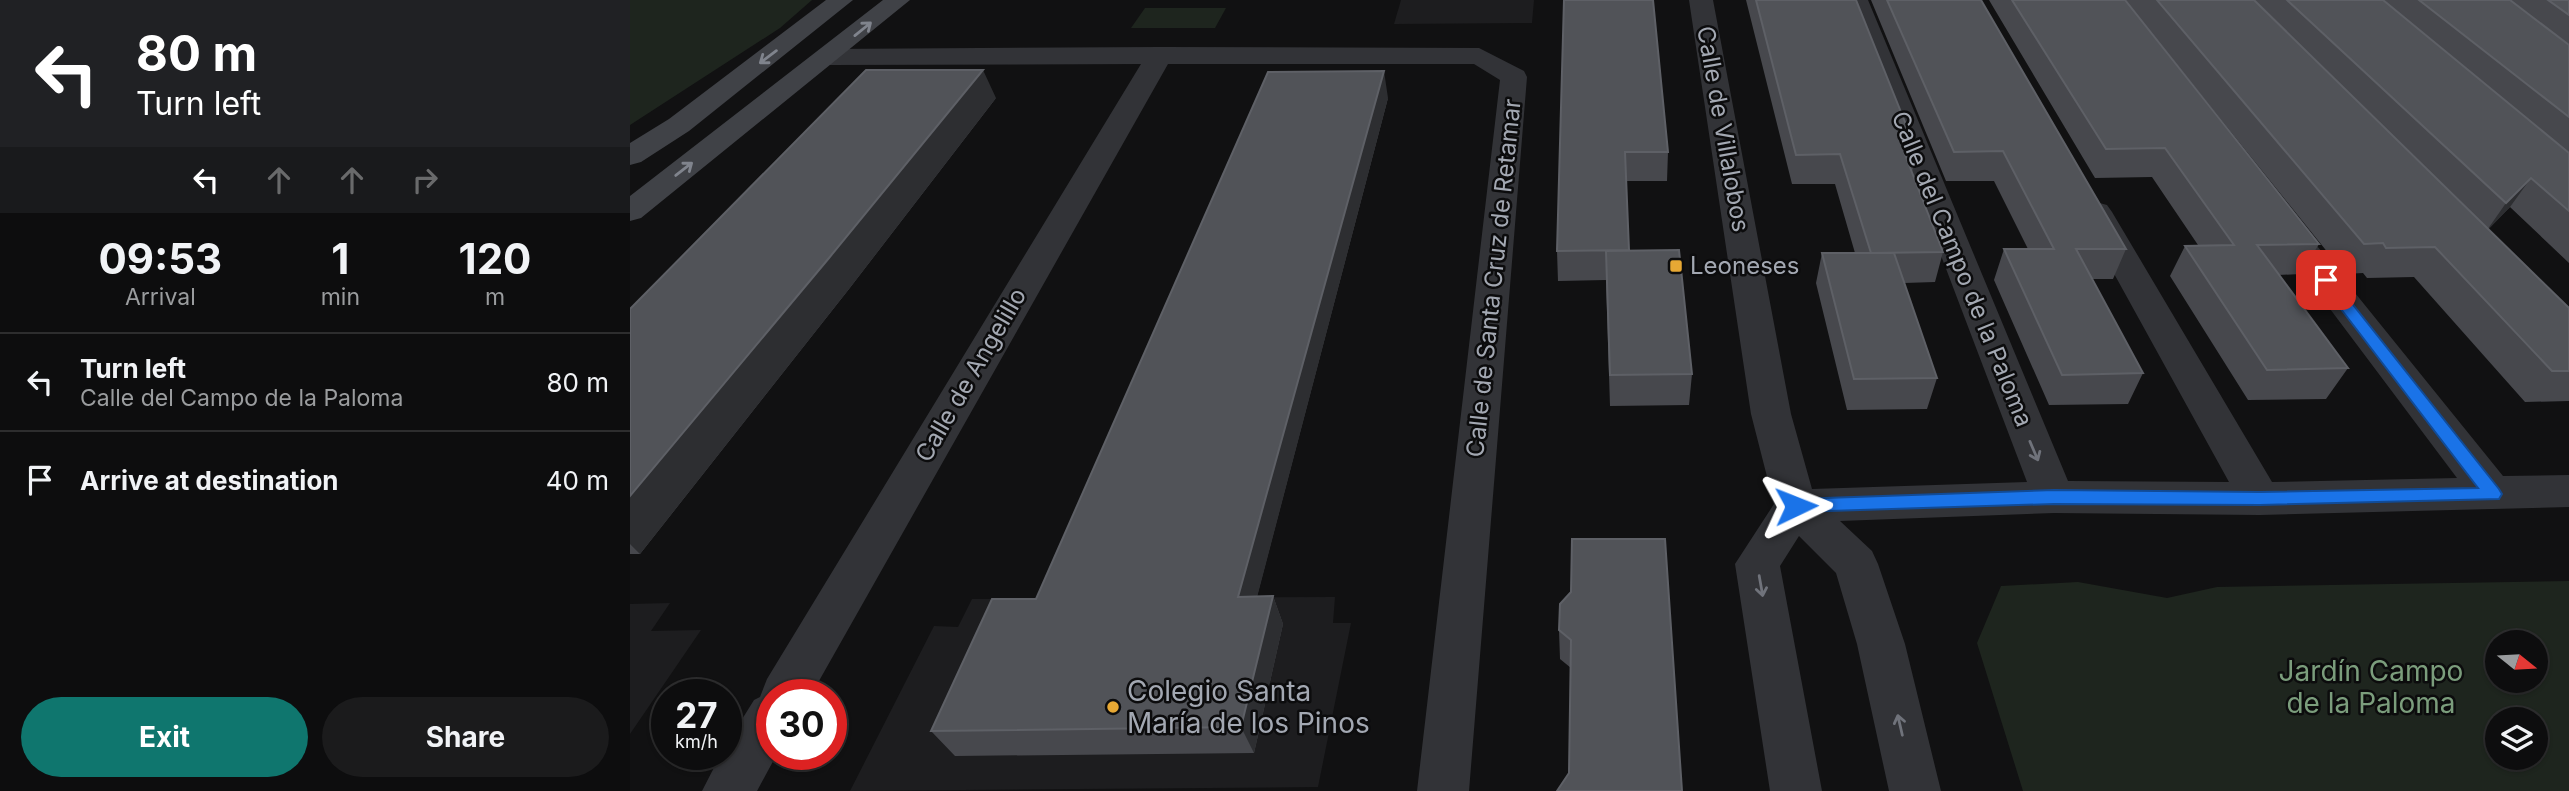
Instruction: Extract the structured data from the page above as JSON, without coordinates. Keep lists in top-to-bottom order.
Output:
{
  "streets": {
    "street": [
      "Calle de Villalobos",
      "Calle del Campo de la Paloma",
      "Calle de Santa Cruz de Retamar",
      "Calle de Angelillo"
    ]
  },
  "crossings": [
    ["Calle de Santa Cruz de Retamar", "Calle de Angelillo"]
  ],
  "parks": ["Jardín Campo de la Paloma"],
  "places": {
    "transit": ["Leoneses"],
    "other": ["Colegio Santa María de los Pinos"]
  },
  "north": "right",
  "page": {
    "turn": ["80 m", "Turn left"],
    "eta": [
      "09:53",
      "Arrival",
      "1",
      "min",
      "120",
      "m"
    ],
    "list": [
      {
        "name": "Turn left",
        "note": "Calle del Campo de la Paloma",
        "value": "80 m"
      },
      {
        "name": "Arrive at destination",
        "value": "40 m"
      }
    ],
    "speed": "27 km/h",
    "limit": "30",
    "buttons": ["Exit", "Share"]
  }
}
